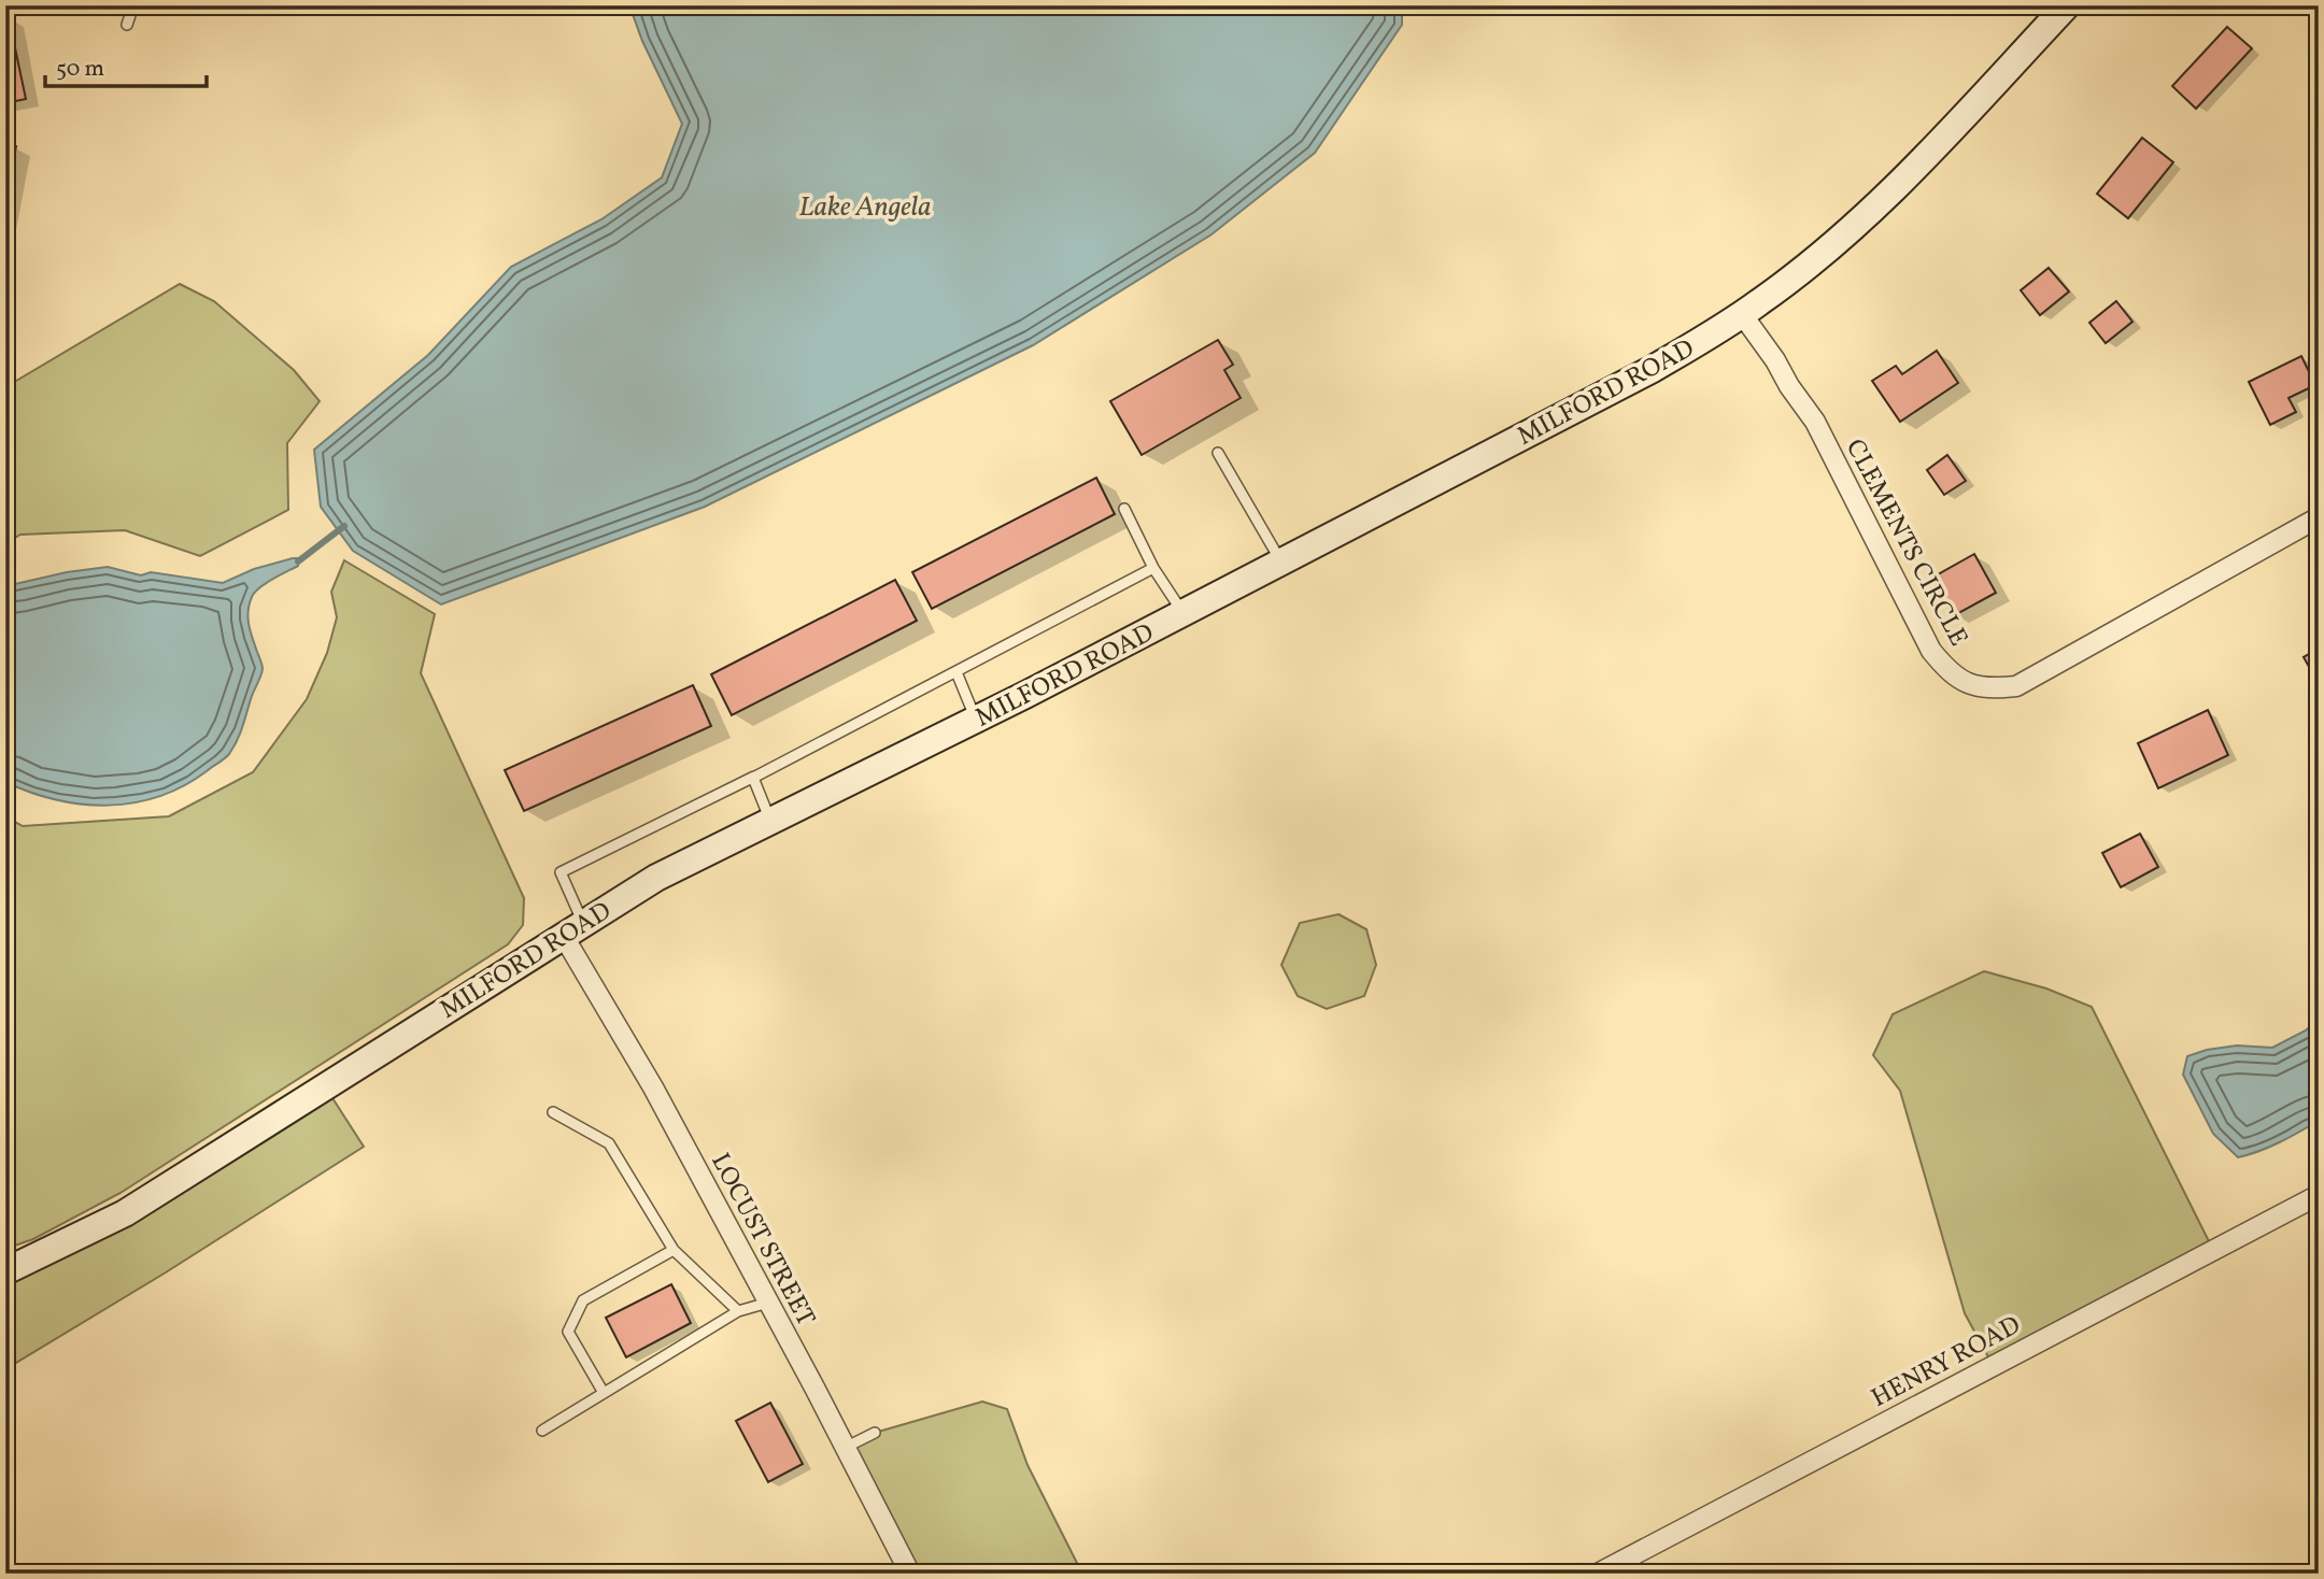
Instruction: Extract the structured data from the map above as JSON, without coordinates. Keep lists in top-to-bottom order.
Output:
{
  "streets": {
    "street": [
      "MILFORD ROAD",
      "CLEMENTS CIRCLE",
      "LOCUST STREET",
      "HENRY ROAD"
    ]
  },
  "crossings": [
    ["MILFORD ROAD", "CLEMENTS CIRCLE"],
    ["MILFORD ROAD", "LOCUST STREET"]
  ],
  "water": ["Lake Angela"],
  "scale_bar": "50 m"
}
